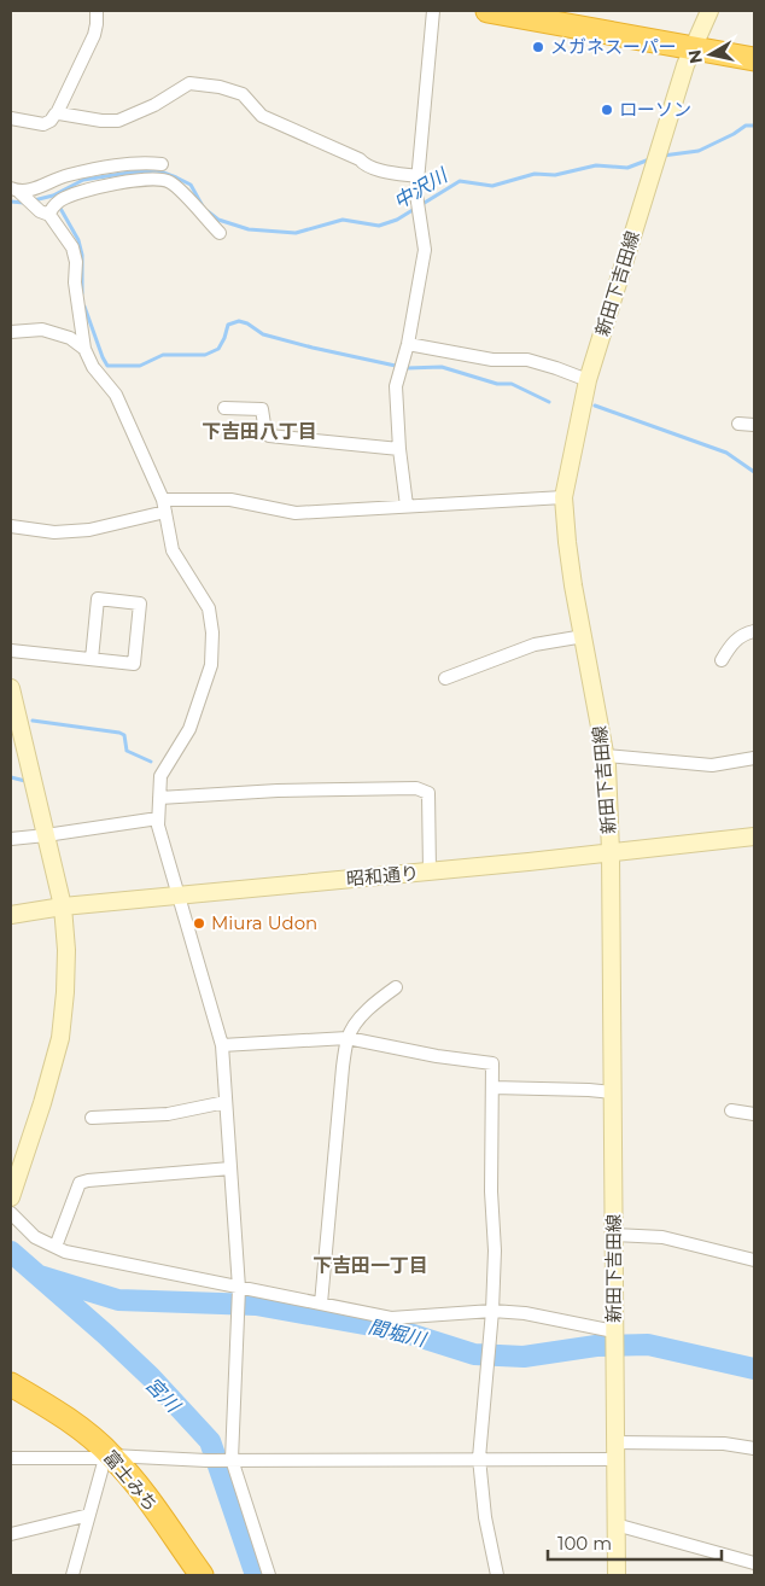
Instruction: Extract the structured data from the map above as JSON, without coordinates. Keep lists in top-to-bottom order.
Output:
{
  "streets": {
    "highway": ["富士みち"],
    "main road": ["新田下吉田線", "昭和通り"]
  },
  "crossings": [
    ["新田下吉田線", "昭和通り"]
  ],
  "districts": ["下吉田八丁目", "下吉田一丁目"],
  "water": ["中沢川", "間堀川", "宮川"],
  "places": ["メガネスーパー", "ローソン", "Miura Udon"],
  "scale_bar": "100 m",
  "north": "left"
}
